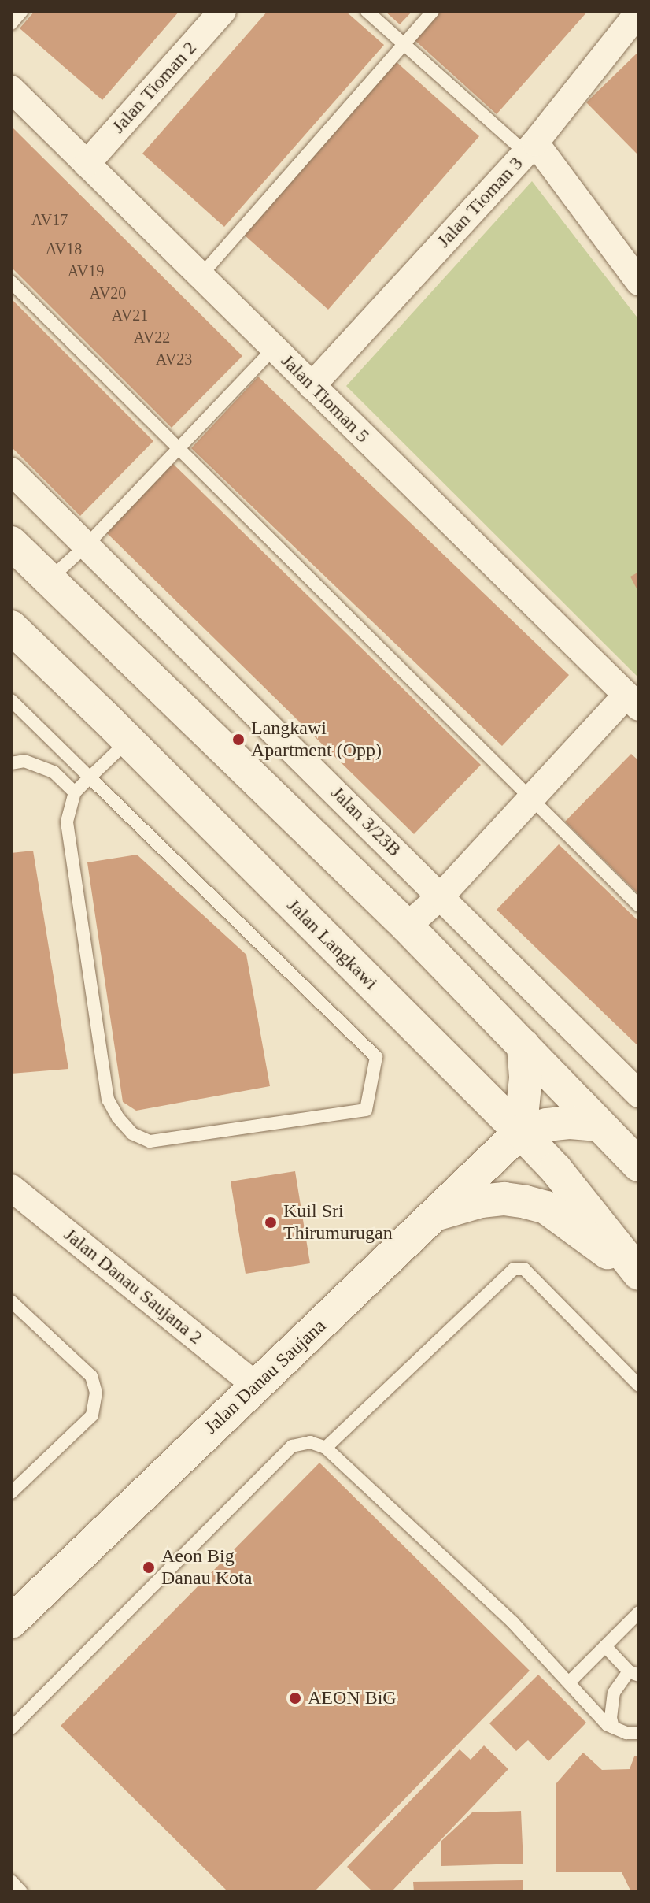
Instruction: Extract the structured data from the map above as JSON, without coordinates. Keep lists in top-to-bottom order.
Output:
{
  "streets": {
    "street": [
      "Jalan Tioman 2",
      "Jalan Tioman 3",
      "Jalan Tioman 5",
      "Jalan 3/23B",
      "Jalan Langkawi",
      "Jalan Danau Saujana 2",
      "Jalan Danau Saujana"
    ]
  },
  "crossings": [
    ["Jalan Tioman 2", "Jalan Tioman 5"],
    ["Jalan Tioman 3", "Jalan Tioman 5"],
    ["Jalan Langkawi", "Jalan Danau Saujana"],
    ["Jalan Danau Saujana 2", "Jalan Danau Saujana"]
  ],
  "places": [
    "Langkawi Apartment (Opp)",
    "Kuil Sri Thirumurugan",
    "Aeon Big Danau Kota",
    "AEON BiG"
  ],
  "house_numbers": [
    "AV17",
    "AV18",
    "AV19",
    "AV20",
    "AV21",
    "AV22",
    "AV23"
  ]
}
